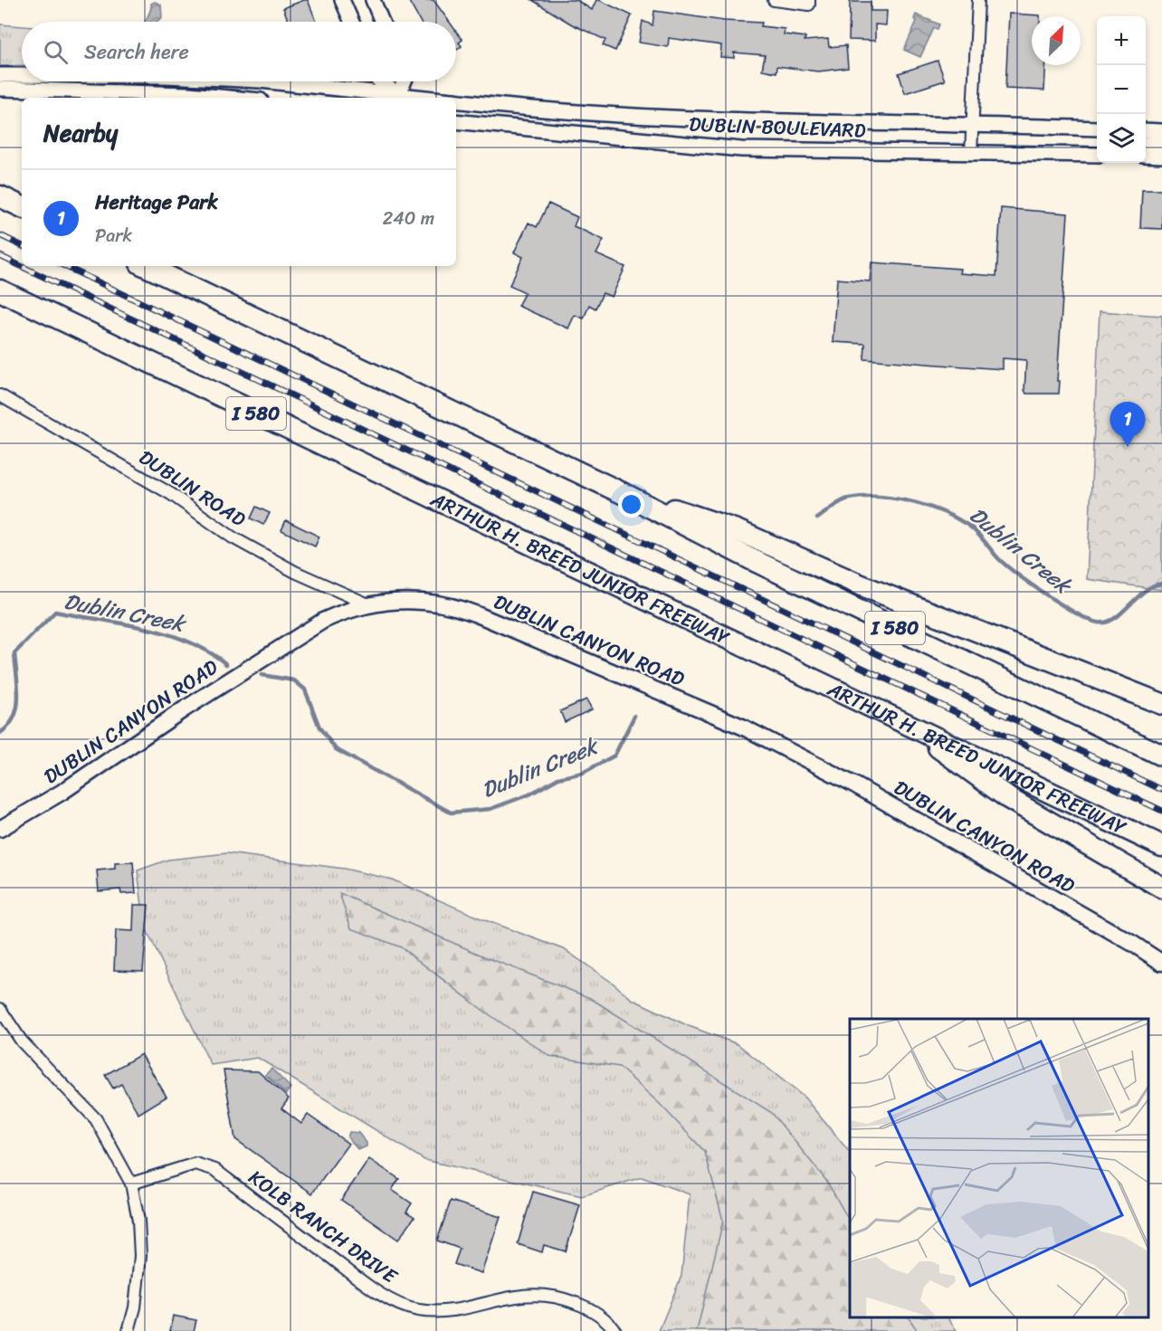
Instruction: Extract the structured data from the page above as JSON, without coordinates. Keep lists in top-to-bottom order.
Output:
{
  "streets": {
    "highway": ["I 580", "ARTHUR H. BREED JUNIOR FREEWAY"],
    "main road": ["DUBLIN CANYON ROAD"],
    "street": ["DUBLIN BOULEVARD", "DUBLIN ROAD", "KOLB RANCH DRIVE"]
  },
  "crossings": [
    ["DUBLIN ROAD", "DUBLIN CANYON ROAD"]
  ],
  "water": ["Dublin Creek"],
  "north": "top right",
  "page": {
    "map_buttons": ["+", "−"],
    "search": "Search here",
    "heading": "Nearby",
    "list": [
      {
        "mark": "1",
        "name": "Heritage Park",
        "note": "Park",
        "value": "240 m"
      }
    ],
    "pins": "1"
  }
}
